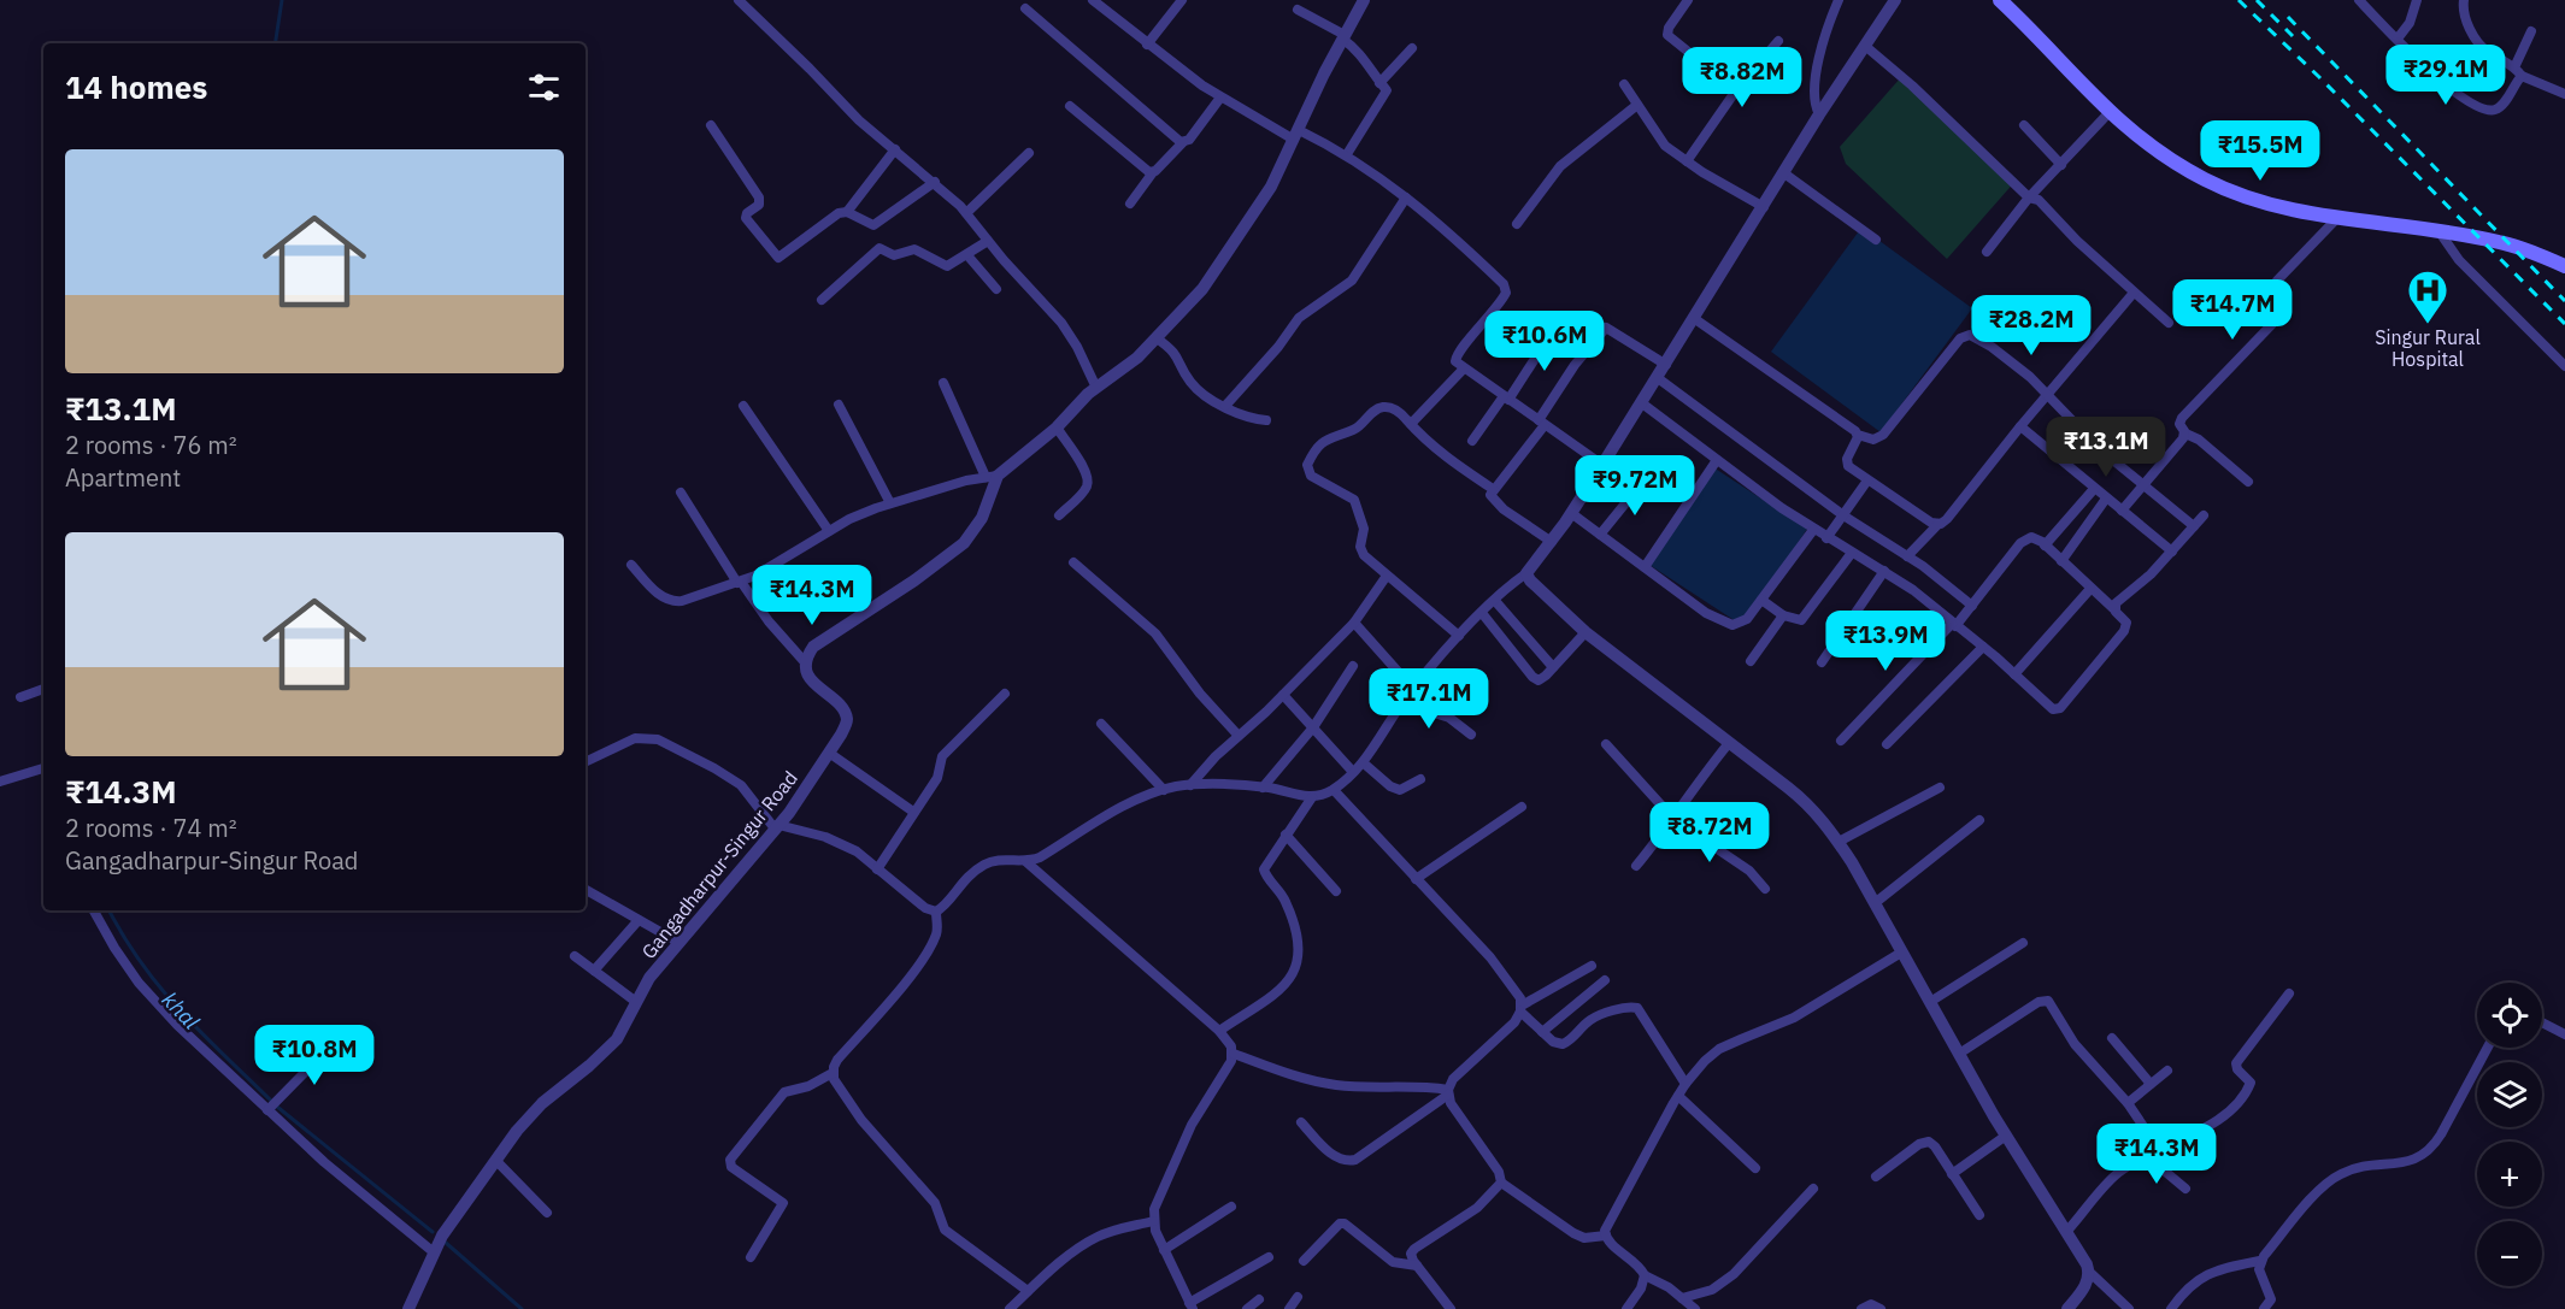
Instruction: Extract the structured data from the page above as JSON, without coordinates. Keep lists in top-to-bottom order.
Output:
{
  "streets": {
    "street": ["Gangadharpur-Singur Road"]
  },
  "water": ["khal"],
  "places": {
    "hospital": ["Singur Rural Hospital"]
  },
  "page": {
    "heading": "14 homes",
    "price": [
      "₹29.1M",
      "₹8.82M",
      "₹15.5M",
      "₹14.7M",
      "₹28.2M",
      "₹10.6M",
      "₹13.1M",
      "₹9.72M",
      "₹14.3M",
      "₹13.9M",
      "₹17.1M",
      "₹8.72M",
      "₹10.8M",
      "₹14.3M"
    ],
    "list": [
      {
        "name": "₹13.1M",
        "note": "2 rooms · 76 m² · Apartment"
      },
      {
        "name": "₹14.3M",
        "note": "2 rooms · 74 m² · Gangadharpur-Singur Road"
      }
    ],
    "map_buttons": ["+", "−"]
  }
}
